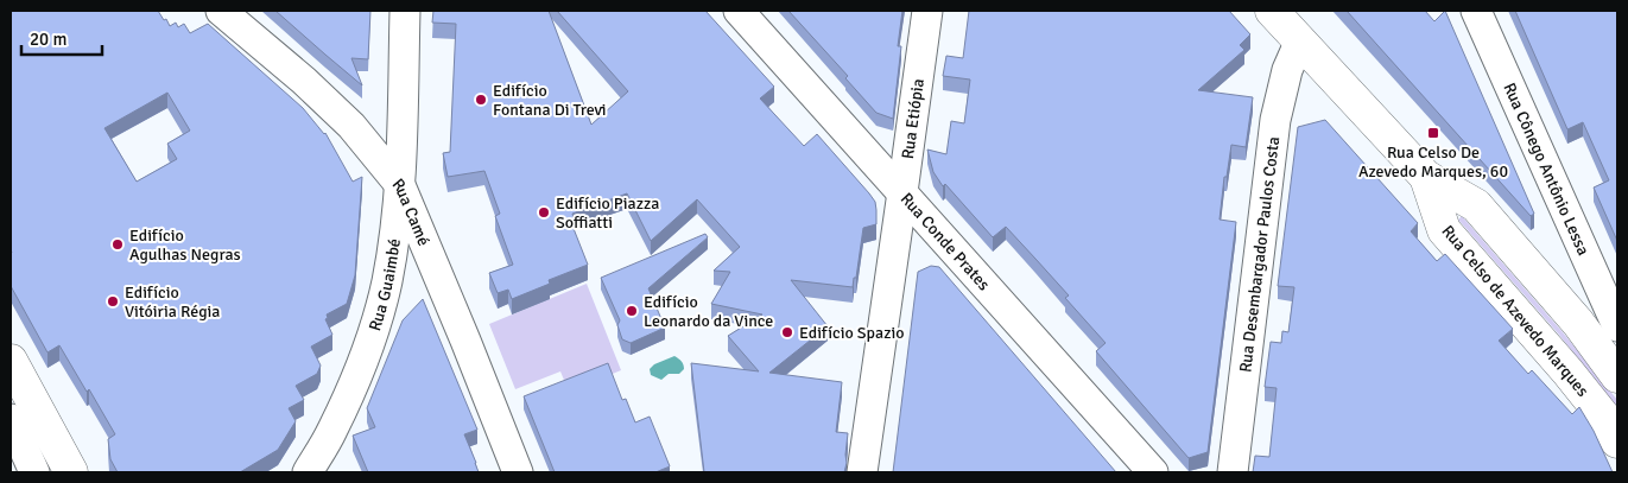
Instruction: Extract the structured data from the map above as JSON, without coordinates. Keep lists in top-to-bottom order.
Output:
{
  "streets": {
    "main road": ["Rua Celso de Azevedo Marques"],
    "street": [
      "Rua Etiópia",
      "Rua Cônego Antônio Lessa",
      "Rua Camé",
      "Rua Conde Prates",
      "Rua Desembargador Paulos Costa",
      "Rua Guaimbé"
    ]
  },
  "crossings": [
    ["Rua Etiópia", "Rua Conde Prates"],
    ["Rua Camé", "Rua Guaimbé"],
    ["Rua Desembargador Paulos Costa", "Rua Celso de Azevedo Marques"]
  ],
  "places": {
    "other": [
      "Edifício Fontana Di Trevi",
      "Edifício Piazza Soffiatti",
      "Edifício Agulhas Negras",
      "Edifício Vitóiria Régia",
      "Edifício Leonardo da Vince",
      "Edifício Spazio"
    ],
    "transit": ["Rua Celso De Azevedo Marques, 60"]
  },
  "scale_bar": "20 m"
}
